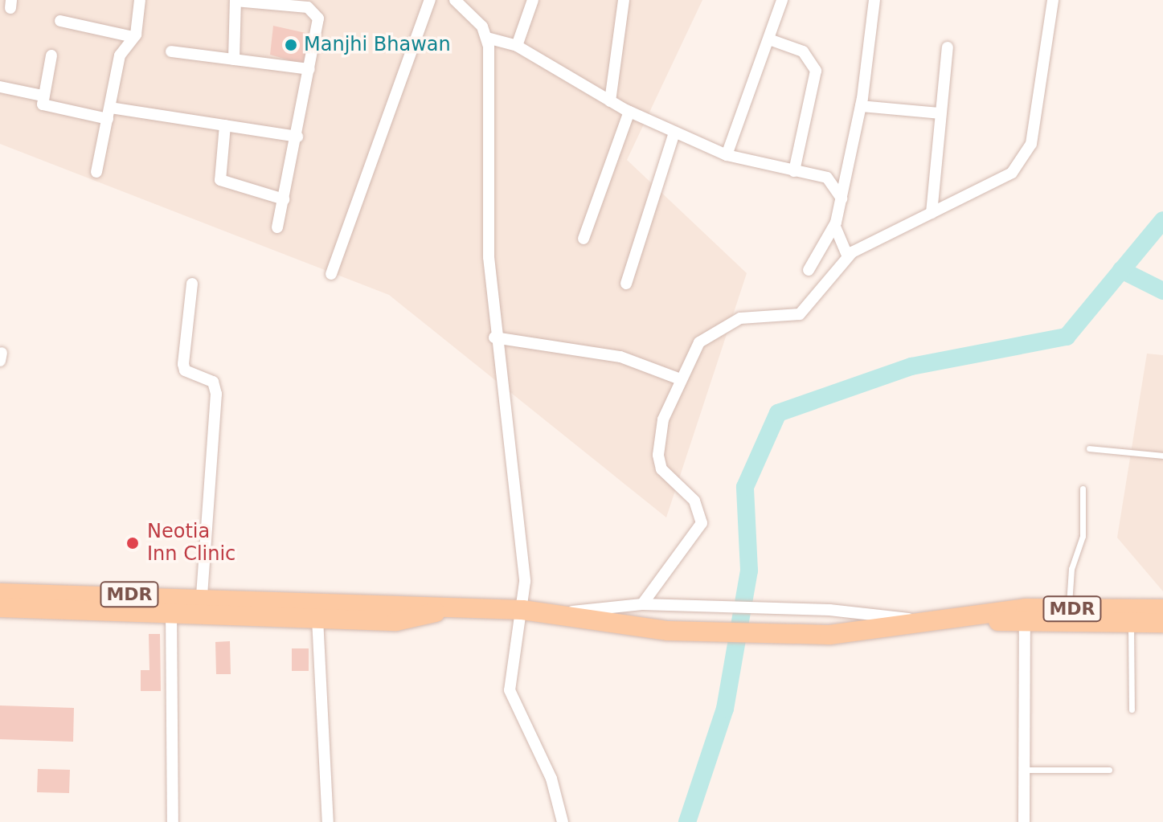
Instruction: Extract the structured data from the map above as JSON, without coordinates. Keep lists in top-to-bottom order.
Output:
{
  "streets": {
    "main road": ["MDR"]
  },
  "places": ["Manjhi Bhawan", "Neotia Inn Clinic"]
}
